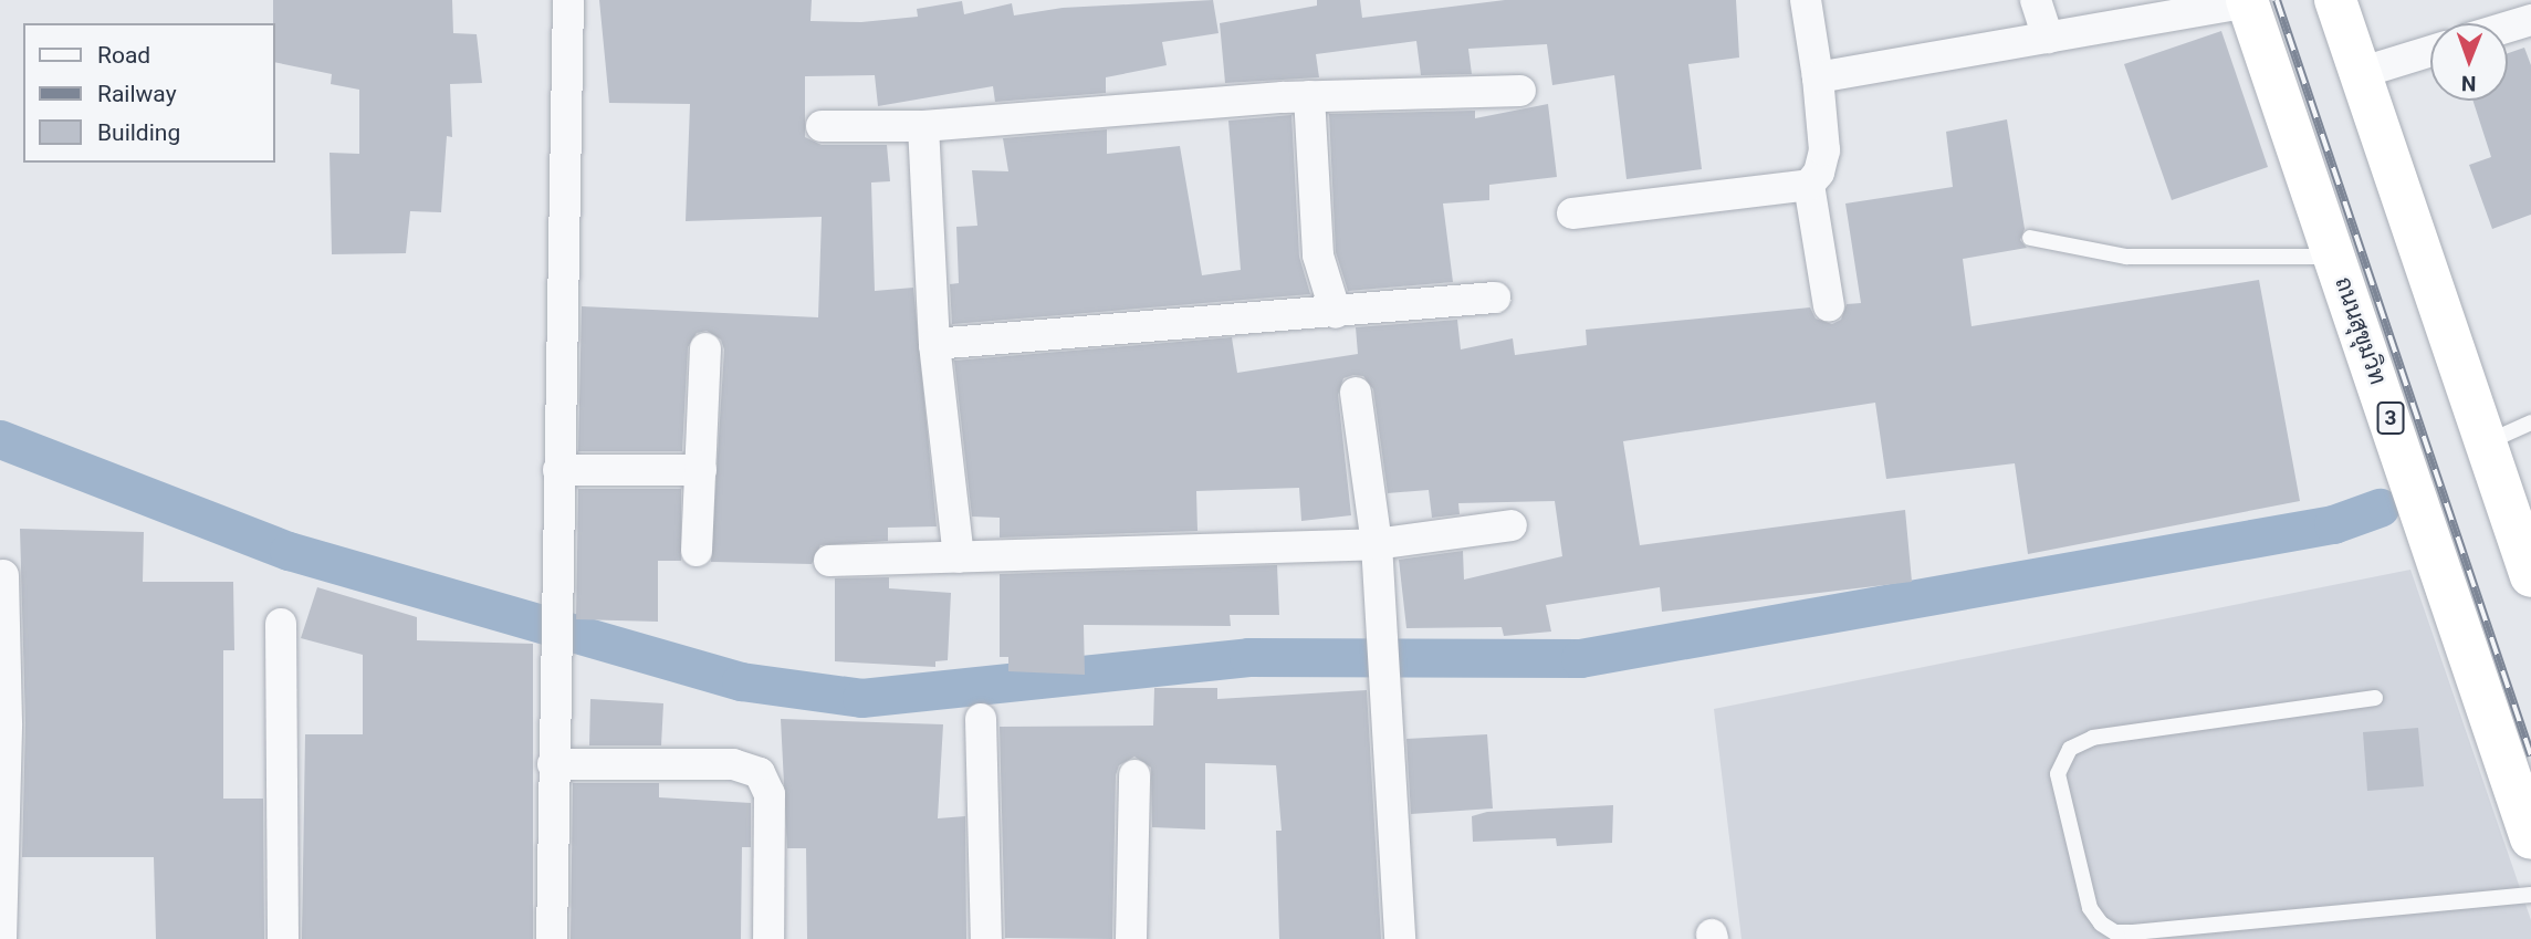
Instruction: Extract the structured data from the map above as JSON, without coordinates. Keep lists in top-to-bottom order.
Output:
{
  "streets": {
    "highway": ["ถนนสุขุมวิท", "3"]
  },
  "legend": ["Road", "Railway", "Building"],
  "north": "bottom"
}
